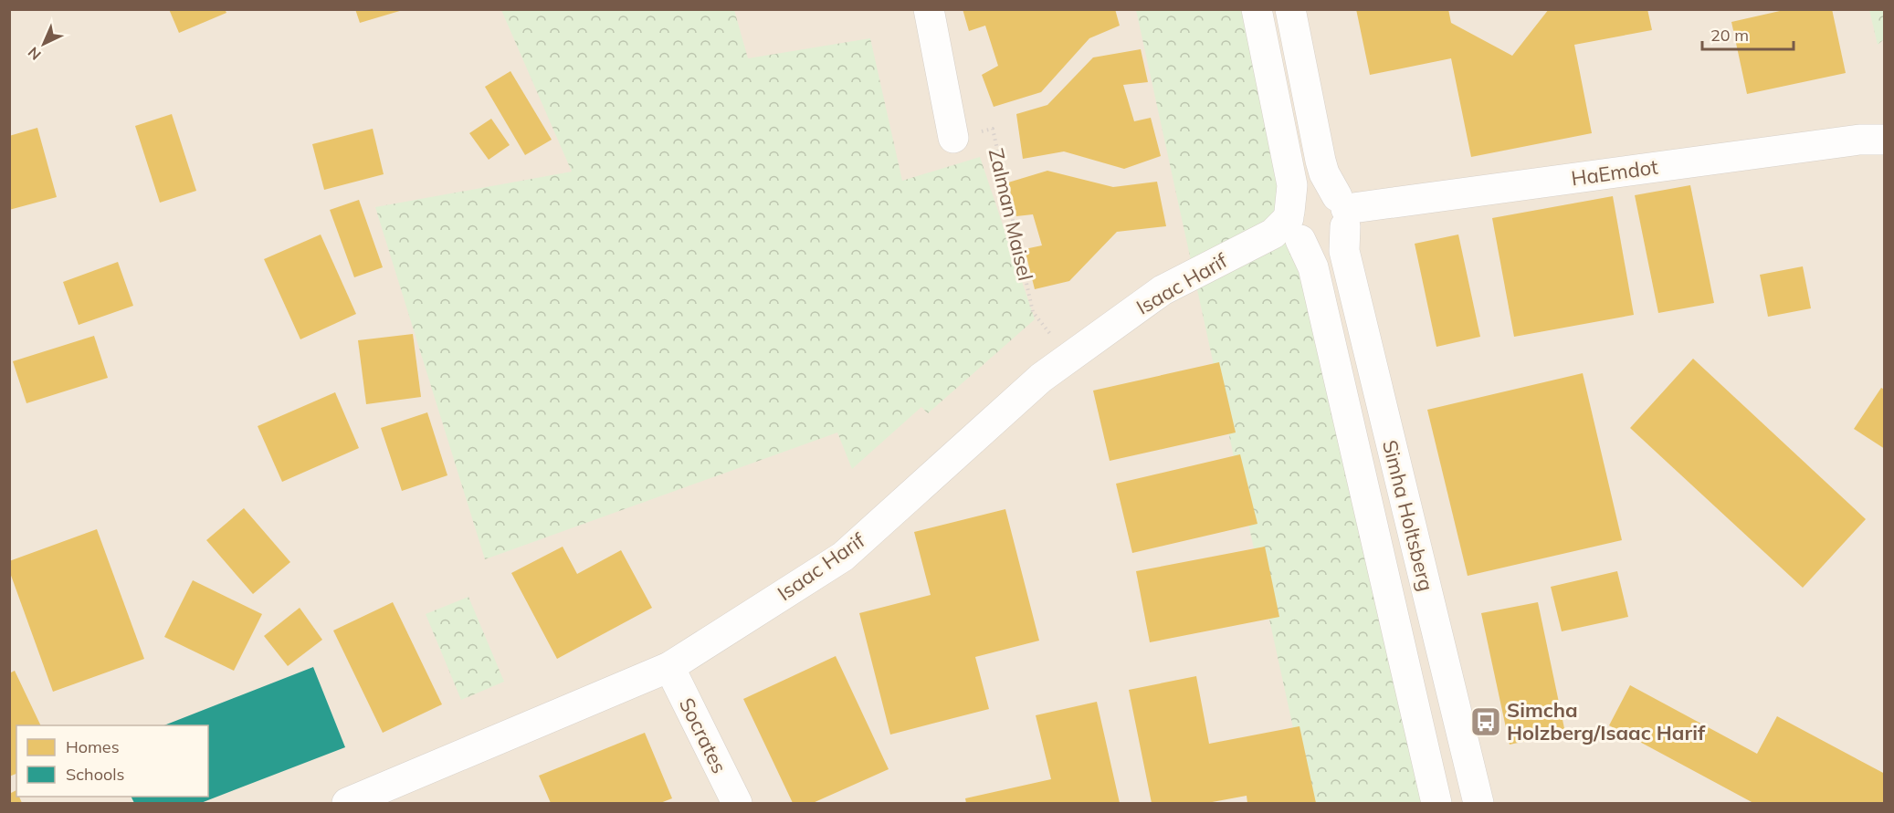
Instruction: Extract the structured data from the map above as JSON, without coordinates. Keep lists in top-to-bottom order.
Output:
{
  "streets": {
    "street": [
      "HaEmdot",
      "Isaac Harif",
      "Simha Holtsberg",
      "Socrates"
    ],
    "path": ["Zalman Maisel"]
  },
  "crossings": [
    ["HaEmdot", "Isaac Harif"],
    ["HaEmdot", "Simha Holtsberg"],
    ["Zalman Maisel", "Isaac Harif"],
    ["Isaac Harif", "Simha Holtsberg"],
    ["Isaac Harif", "Socrates"]
  ],
  "places": {
    "bus stop": ["Simcha Holzberg/Isaac Harif"]
  },
  "legend": ["Homes", "Schools"],
  "scale_bar": "20 m",
  "north": "bottom left"
}
